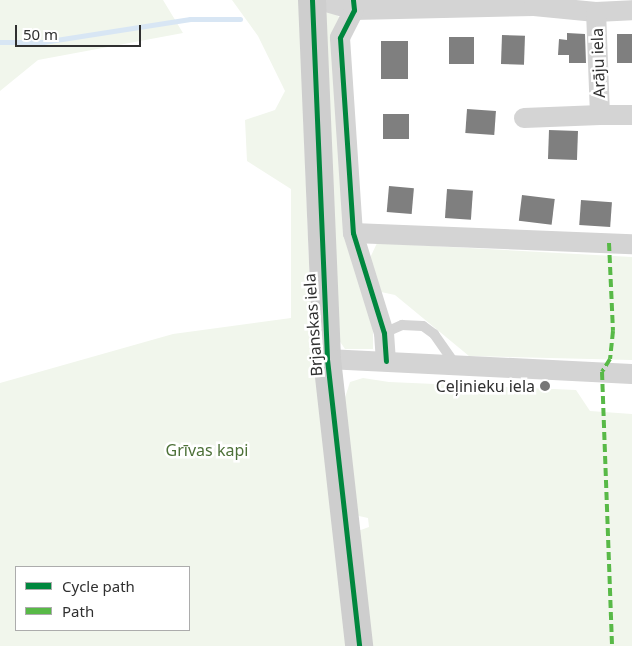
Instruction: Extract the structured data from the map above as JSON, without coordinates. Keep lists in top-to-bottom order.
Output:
{
  "streets": {
    "main road": ["Brjanskas iela"],
    "street": ["Arāju iela"]
  },
  "parks": ["Grīvas kapi"],
  "places": ["Ceļinieku iela"],
  "legend": ["Cycle path", "Path"],
  "scale_bar": "50 m"
}
